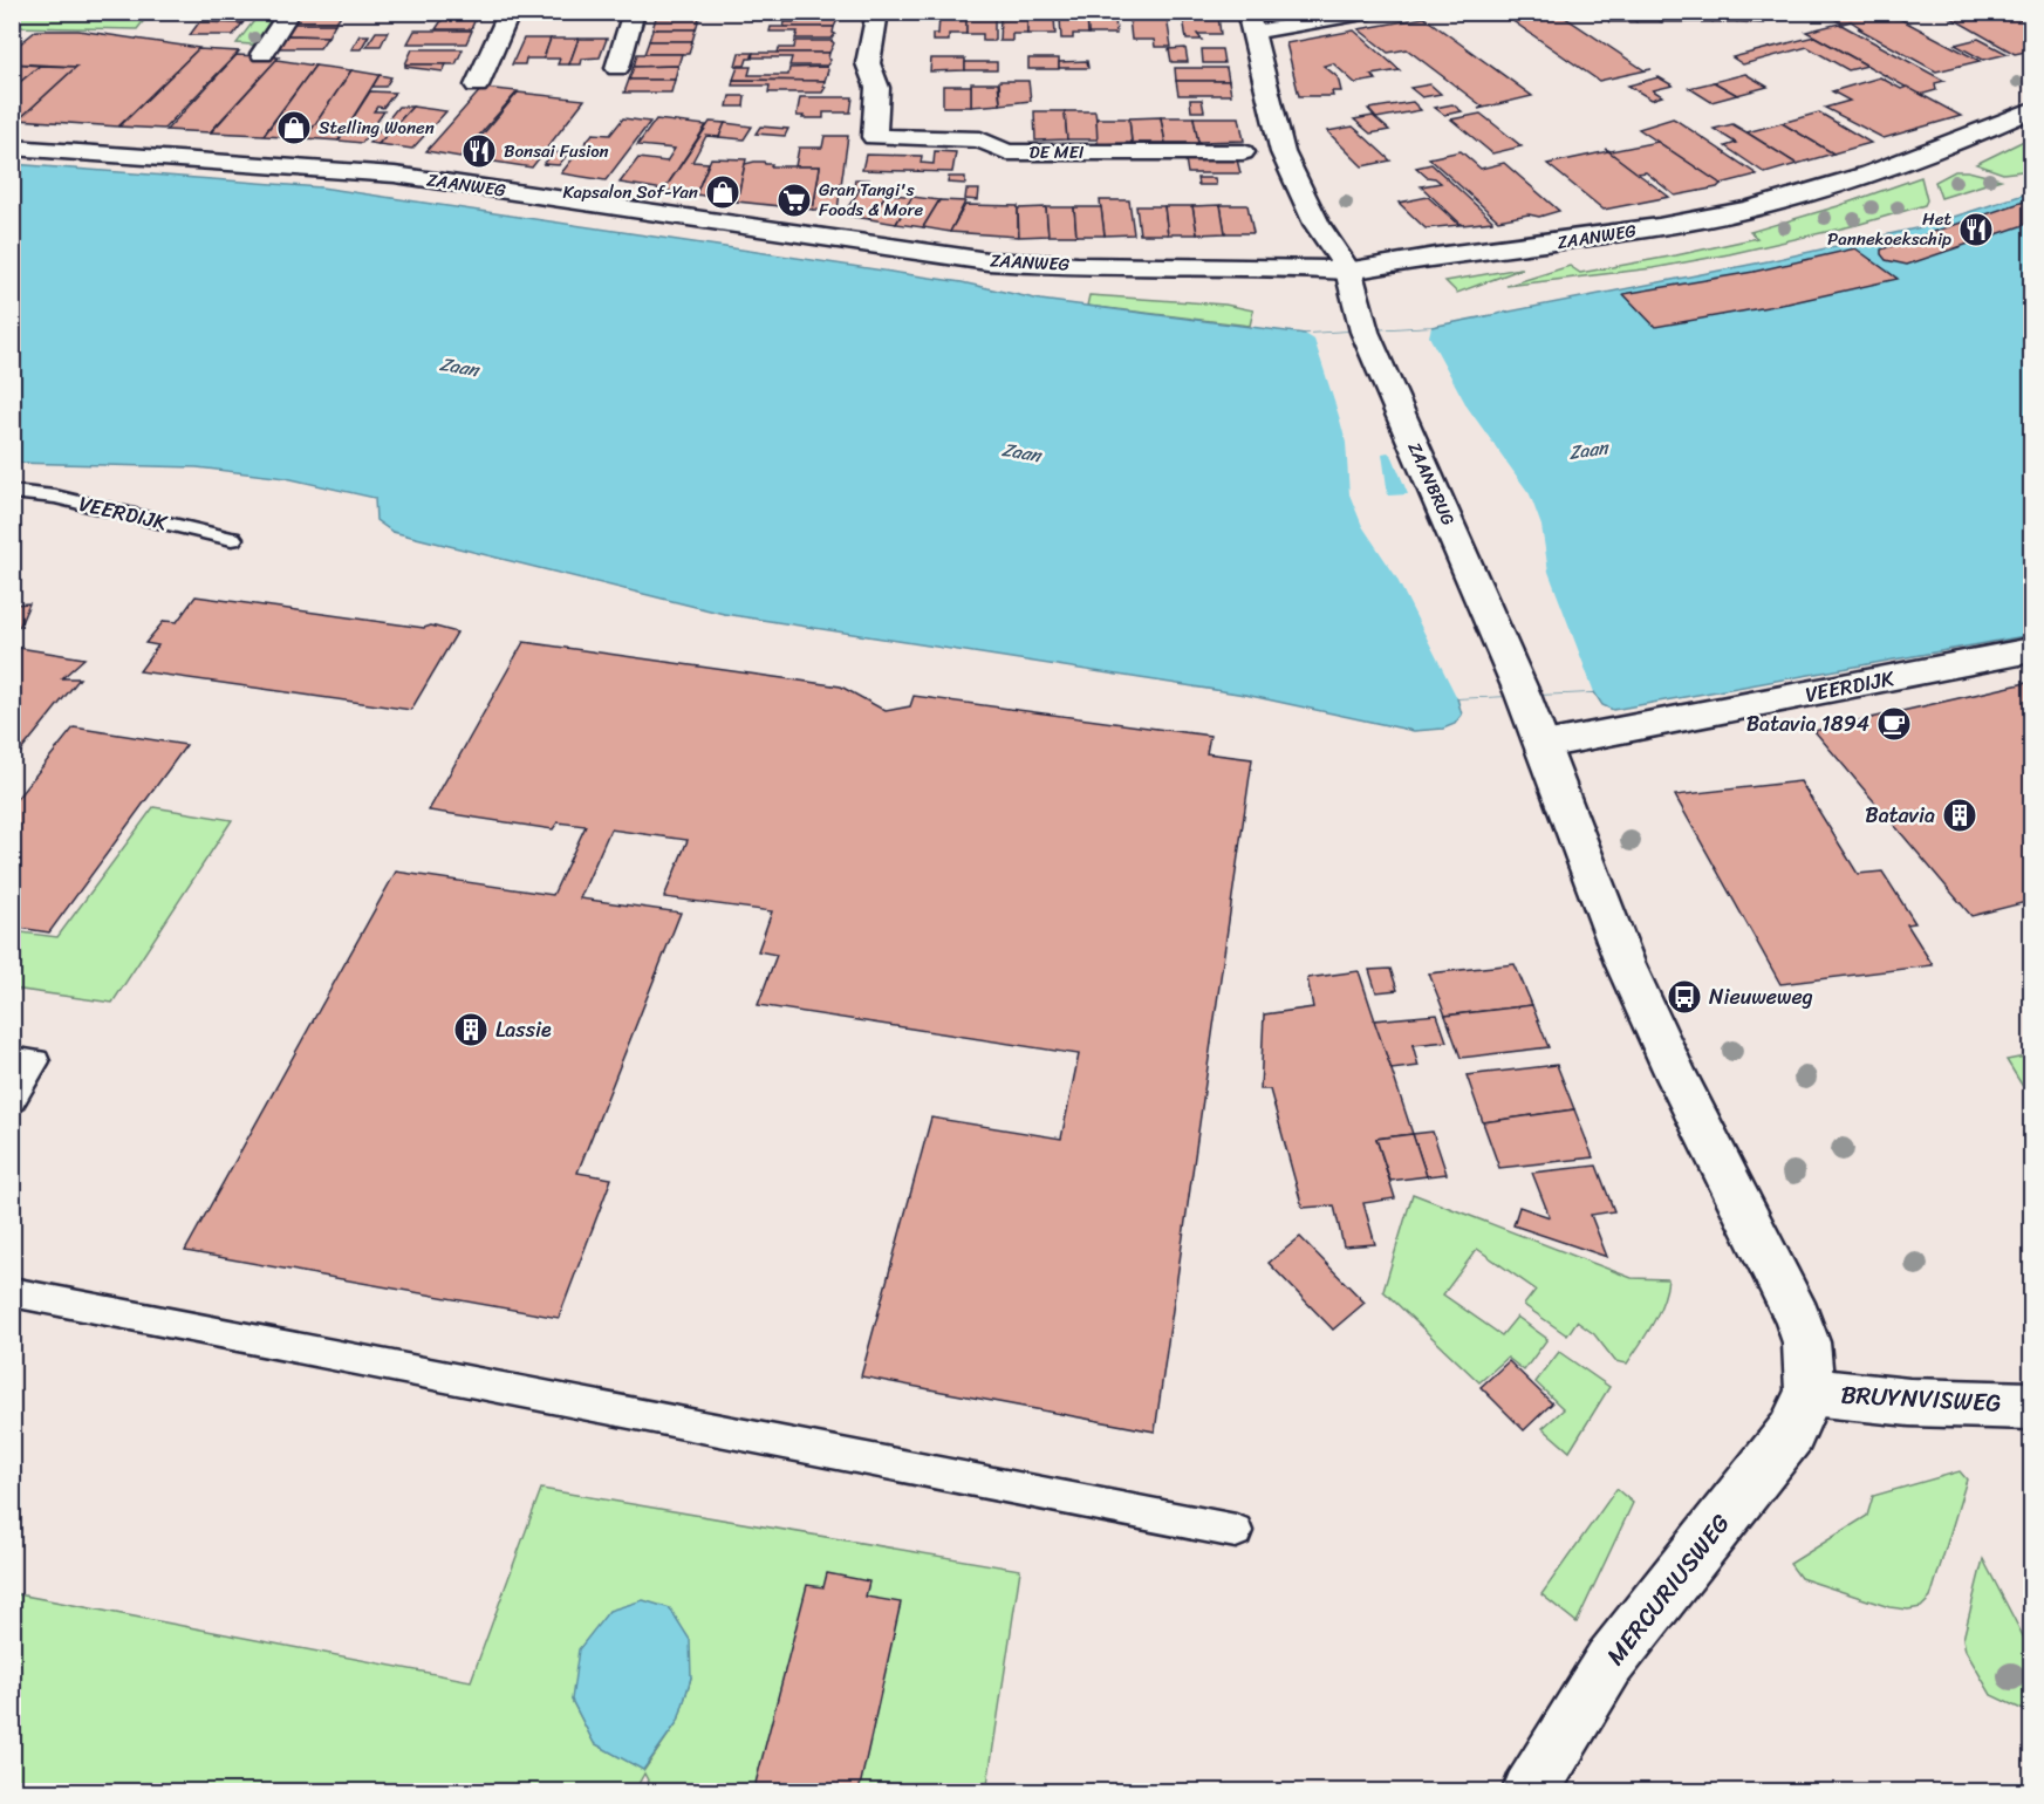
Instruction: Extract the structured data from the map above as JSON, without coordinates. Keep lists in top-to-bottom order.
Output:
{
  "streets": {
    "street": [
      "DE MEI",
      "ZAANWEG",
      "ZAANBRUG",
      "VEERDIJK",
      "BRUYNVISWEG",
      "MERCURIUSWEG"
    ]
  },
  "crossings": [
    ["ZAANWEG", "ZAANBRUG"],
    ["ZAANBRUG", "VEERDIJK"],
    ["BRUYNVISWEG", "MERCURIUSWEG"]
  ],
  "water": ["Zaan"],
  "places": {
    "shop": ["Stelling Wonen", "Kapsalon Sof-Yan"],
    "restaurant": ["Bonsai Fusion", "Het Pannekoekschip"],
    "supermarket": ["Gran Tangi's Foods & More"],
    "cafe": ["Batavia 1894"],
    "building": ["Batavia", "Lassie"],
    "bus stop": ["Nieuweweg"]
  }
}
